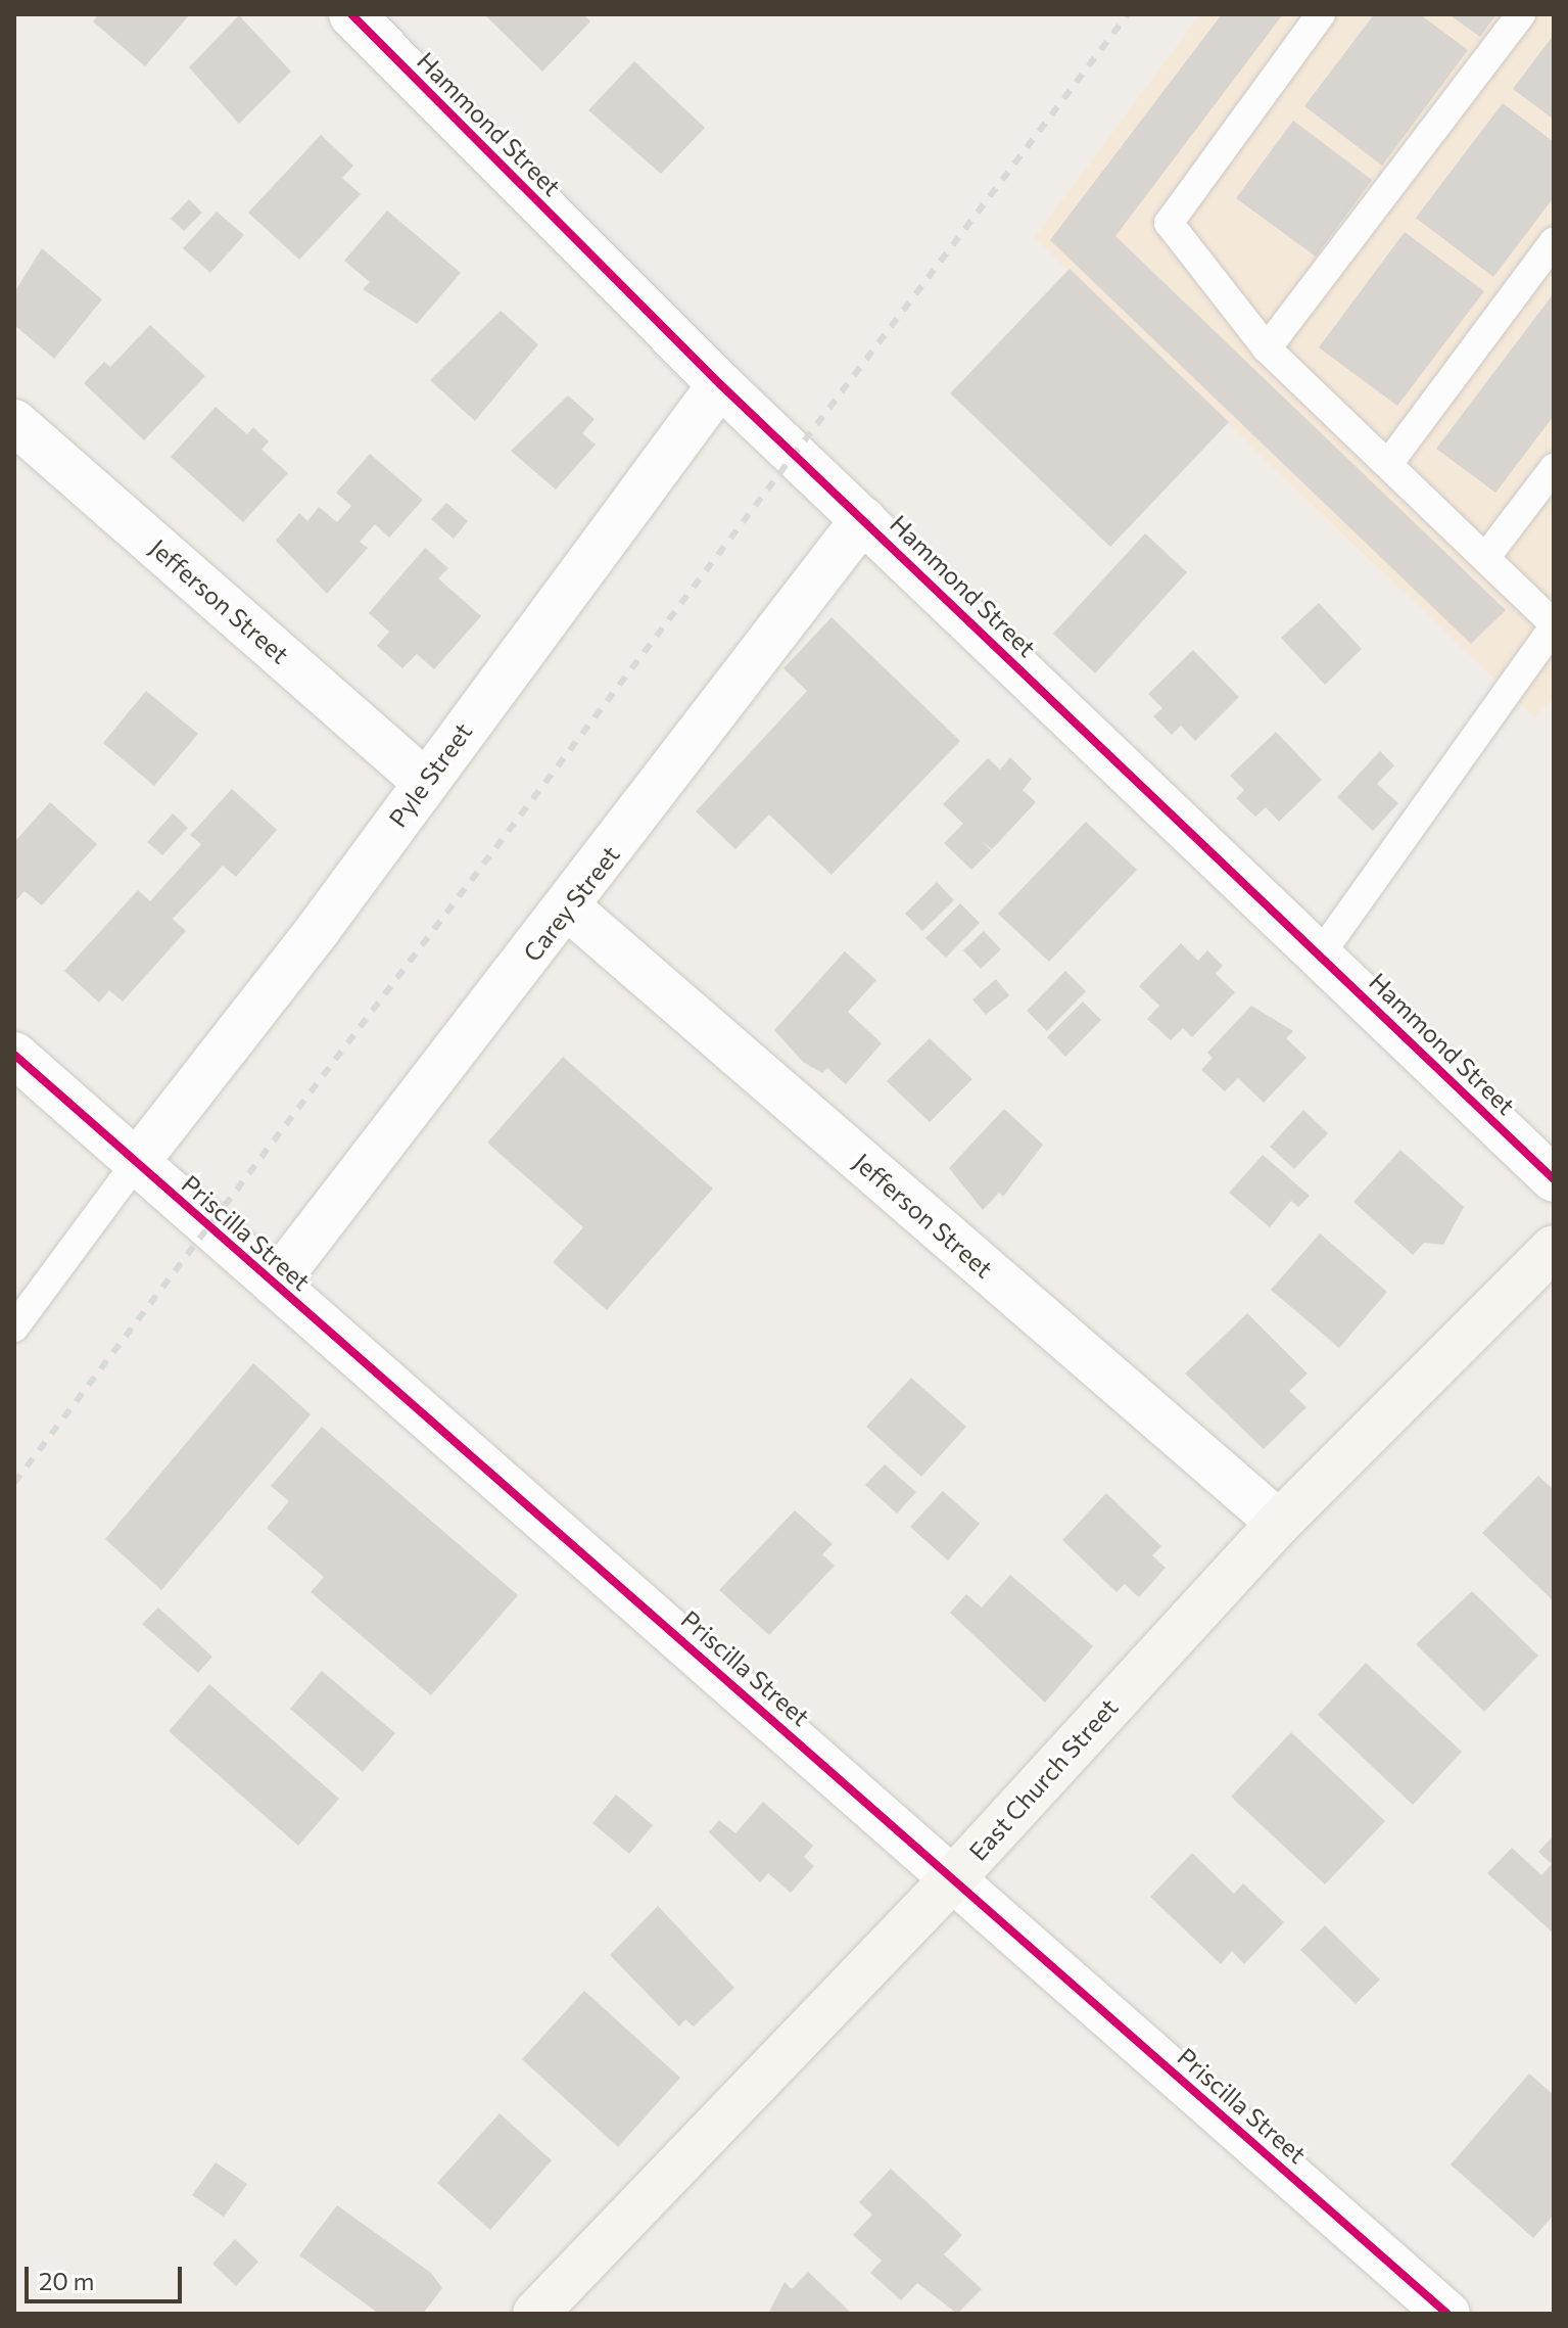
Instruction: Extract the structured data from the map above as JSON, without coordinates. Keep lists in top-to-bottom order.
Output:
{
  "streets": {
    "street": [
      "Hammond Street",
      "Jefferson Street",
      "Pyle Street",
      "Carey Street",
      "Priscilla Street",
      "East Church Street"
    ]
  },
  "crossings": [
    ["Hammond Street", "Pyle Street"],
    ["Hammond Street", "Carey Street"],
    ["Jefferson Street", "Pyle Street"],
    ["Jefferson Street", "Carey Street"],
    ["Jefferson Street", "East Church Street"],
    ["Pyle Street", "Priscilla Street"],
    ["Carey Street", "Priscilla Street"],
    ["Priscilla Street", "East Church Street"]
  ],
  "scale_bar": "20 m"
}
